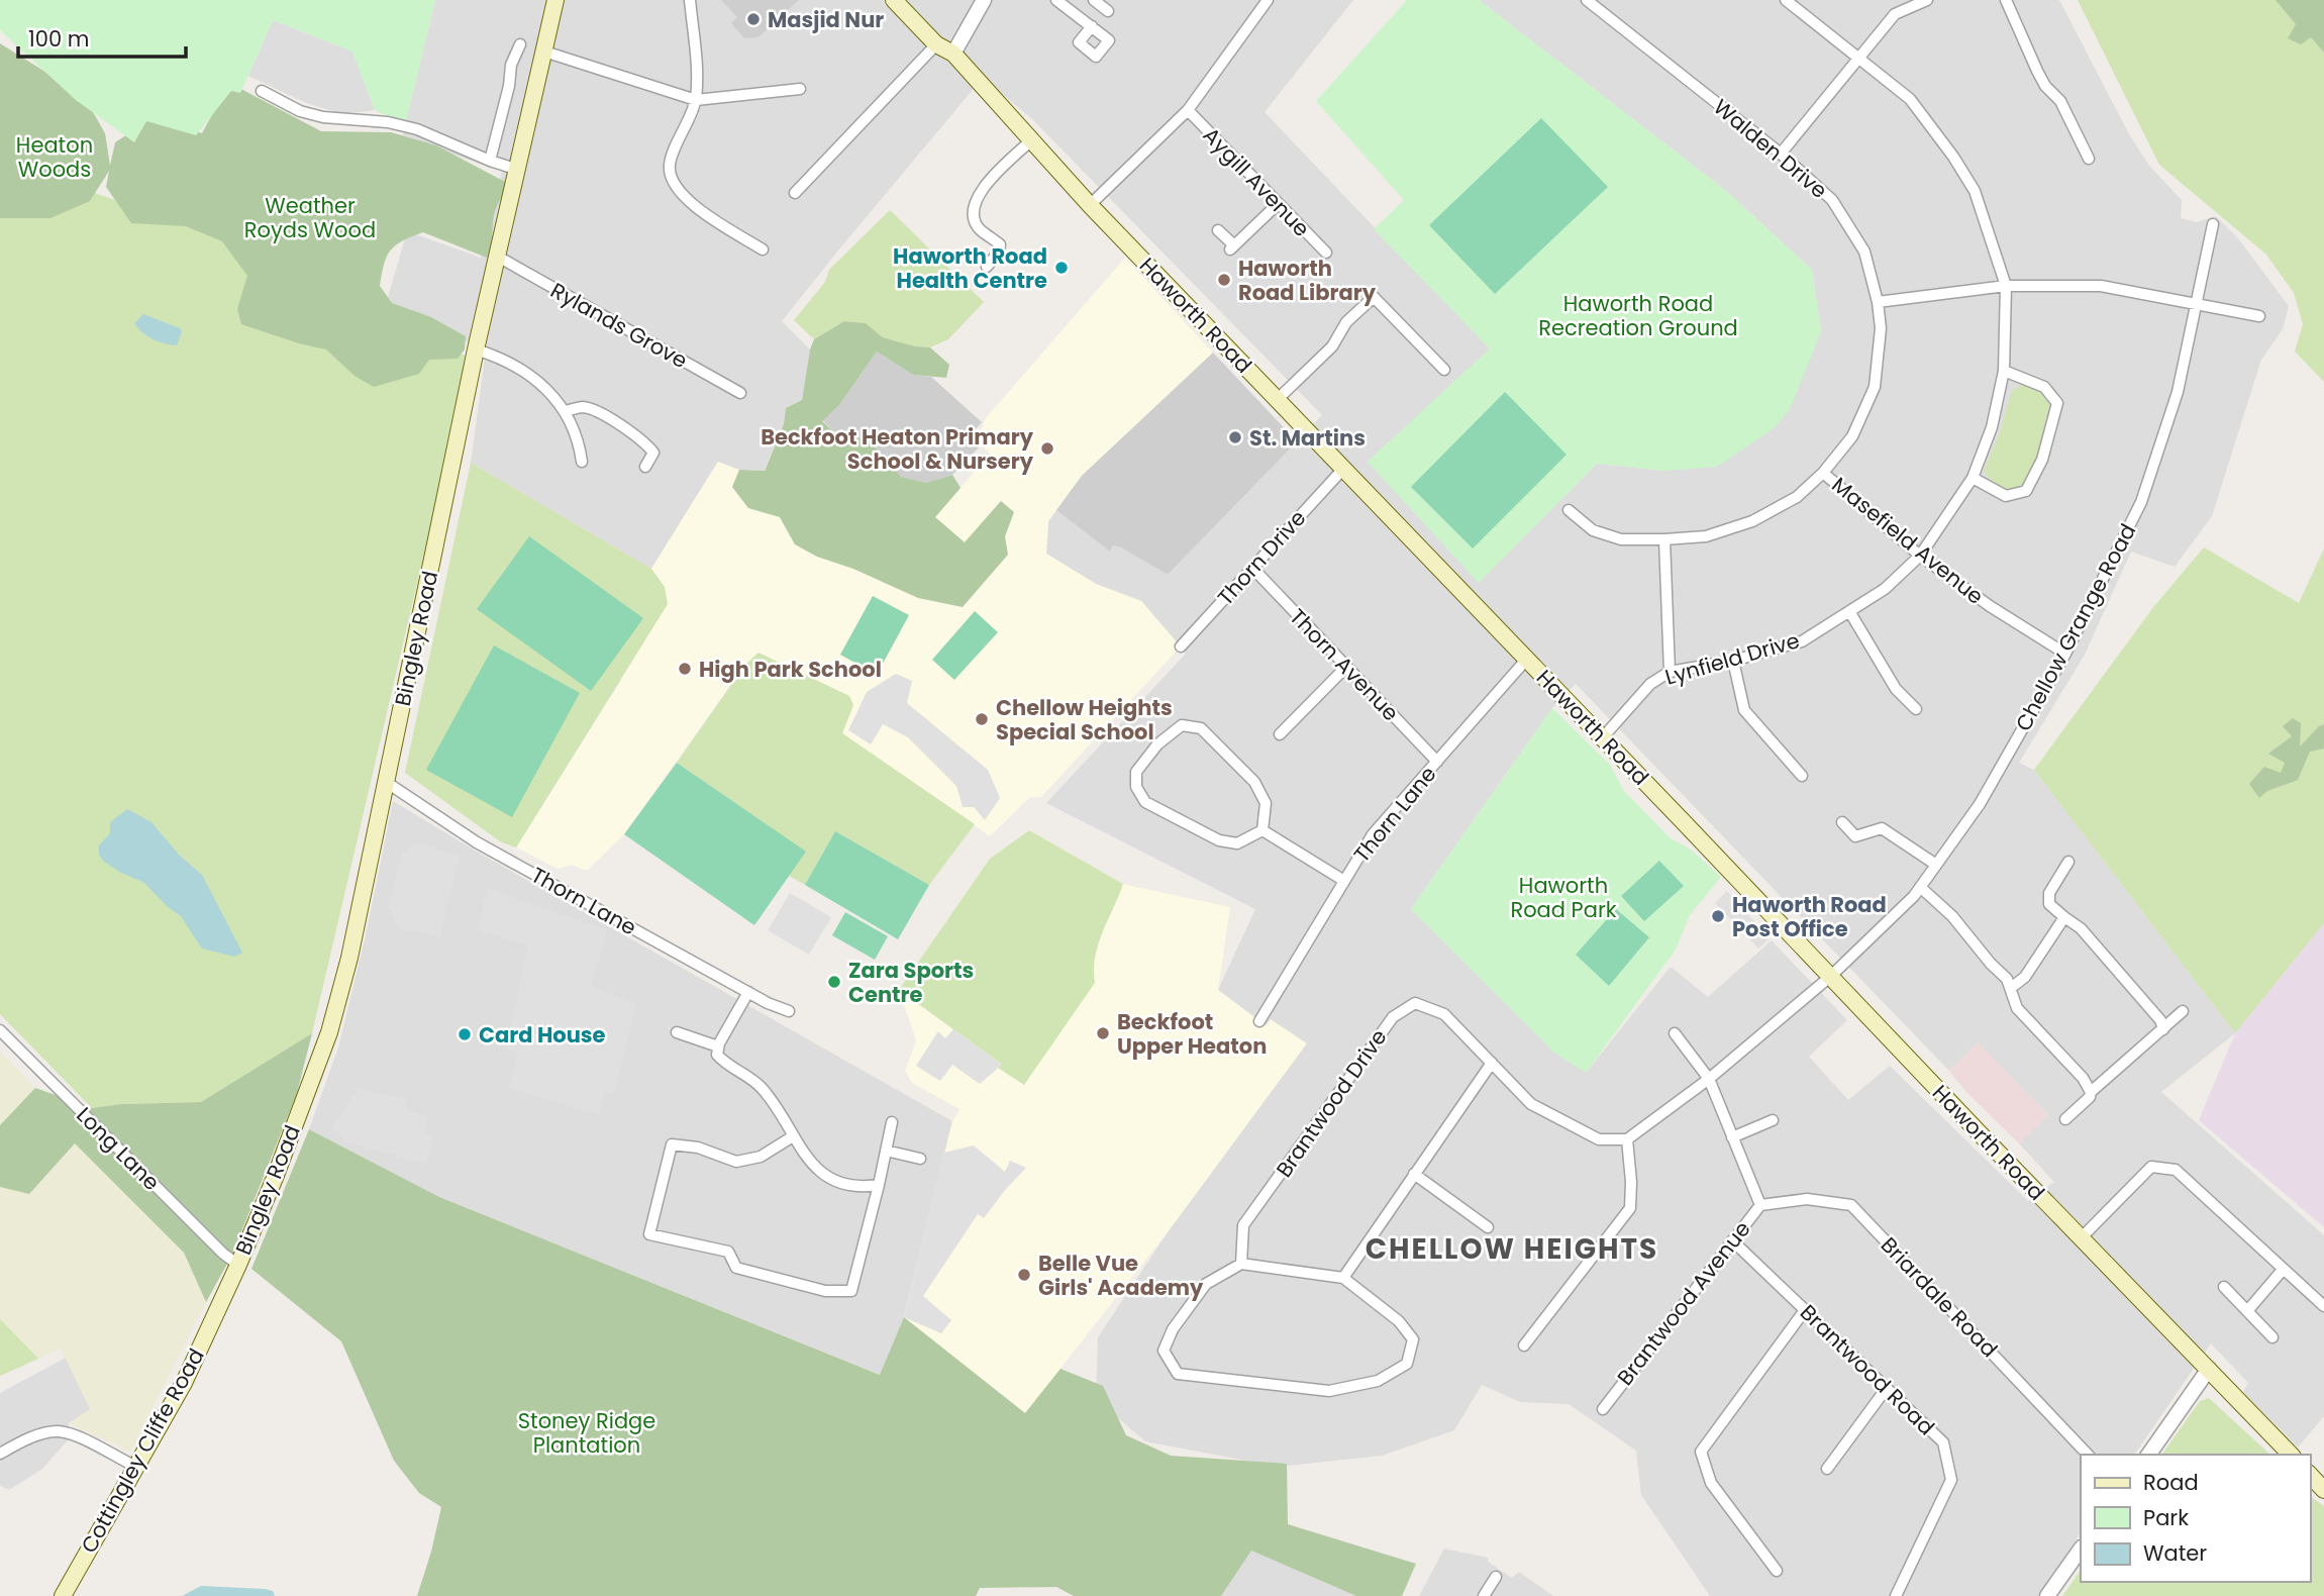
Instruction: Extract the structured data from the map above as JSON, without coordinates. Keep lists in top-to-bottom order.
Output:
{
  "streets": {
    "main road": ["Haworth Road", "Bingley Road", "Cottingley Cliffe Road"],
    "street": [
      "Walden Drive",
      "Aygill Avenue",
      "Rylands Grove",
      "Masefield Avenue",
      "Thorn Drive",
      "Chellow Grange Road",
      "Lynfield Drive",
      "Thorn Avenue",
      "Thorn Lane",
      "Brantwood Drive",
      "Long Lane",
      "Briardale Road",
      "Brantwood Avenue",
      "Brantwood Road"
    ]
  },
  "crossings": [
    ["Walden Drive", "Masefield Avenue"],
    ["Haworth Road", "Thorn Drive"],
    ["Haworth Road", "Chellow Grange Road"],
    ["Haworth Road", "Lynfield Drive"],
    ["Haworth Road", "Thorn Lane"],
    ["Rylands Grove", "Bingley Road"],
    ["Masefield Avenue", "Chellow Grange Road"],
    ["Masefield Avenue", "Lynfield Drive"],
    ["Thorn Drive", "Thorn Avenue"],
    ["Bingley Road", "Thorn Lane"],
    ["Bingley Road", "Long Lane"],
    ["Bingley Road", "Cottingley Cliffe Road"],
    ["Thorn Avenue", "Thorn Lane"],
    ["Long Lane", "Cottingley Cliffe Road"],
    ["Briardale Road", "Brantwood Avenue"],
    ["Brantwood Avenue", "Brantwood Road"]
  ],
  "districts": ["CHELLOW HEIGHTS"],
  "parks": [
    "Heaton Woods",
    "Weather Royds Wood",
    "Haworth Road Recreation Ground",
    "Haworth Road Park",
    "Stoney Ridge Plantation"
  ],
  "places": [
    "Masjid Nur",
    "Haworth Road Health Centre",
    "Haworth Road Library",
    "St. Martins",
    "Beckfoot Heaton Primary School & Nursery",
    "High Park School",
    "Chellow Heights Special School",
    "Haworth Road Post Office",
    "Zara Sports Centre",
    "Beckfoot Upper Heaton",
    "Card House",
    "Belle Vue Girls' Academy"
  ],
  "legend": ["Road", "Park", "Water"],
  "scale_bar": "100 m"
}
